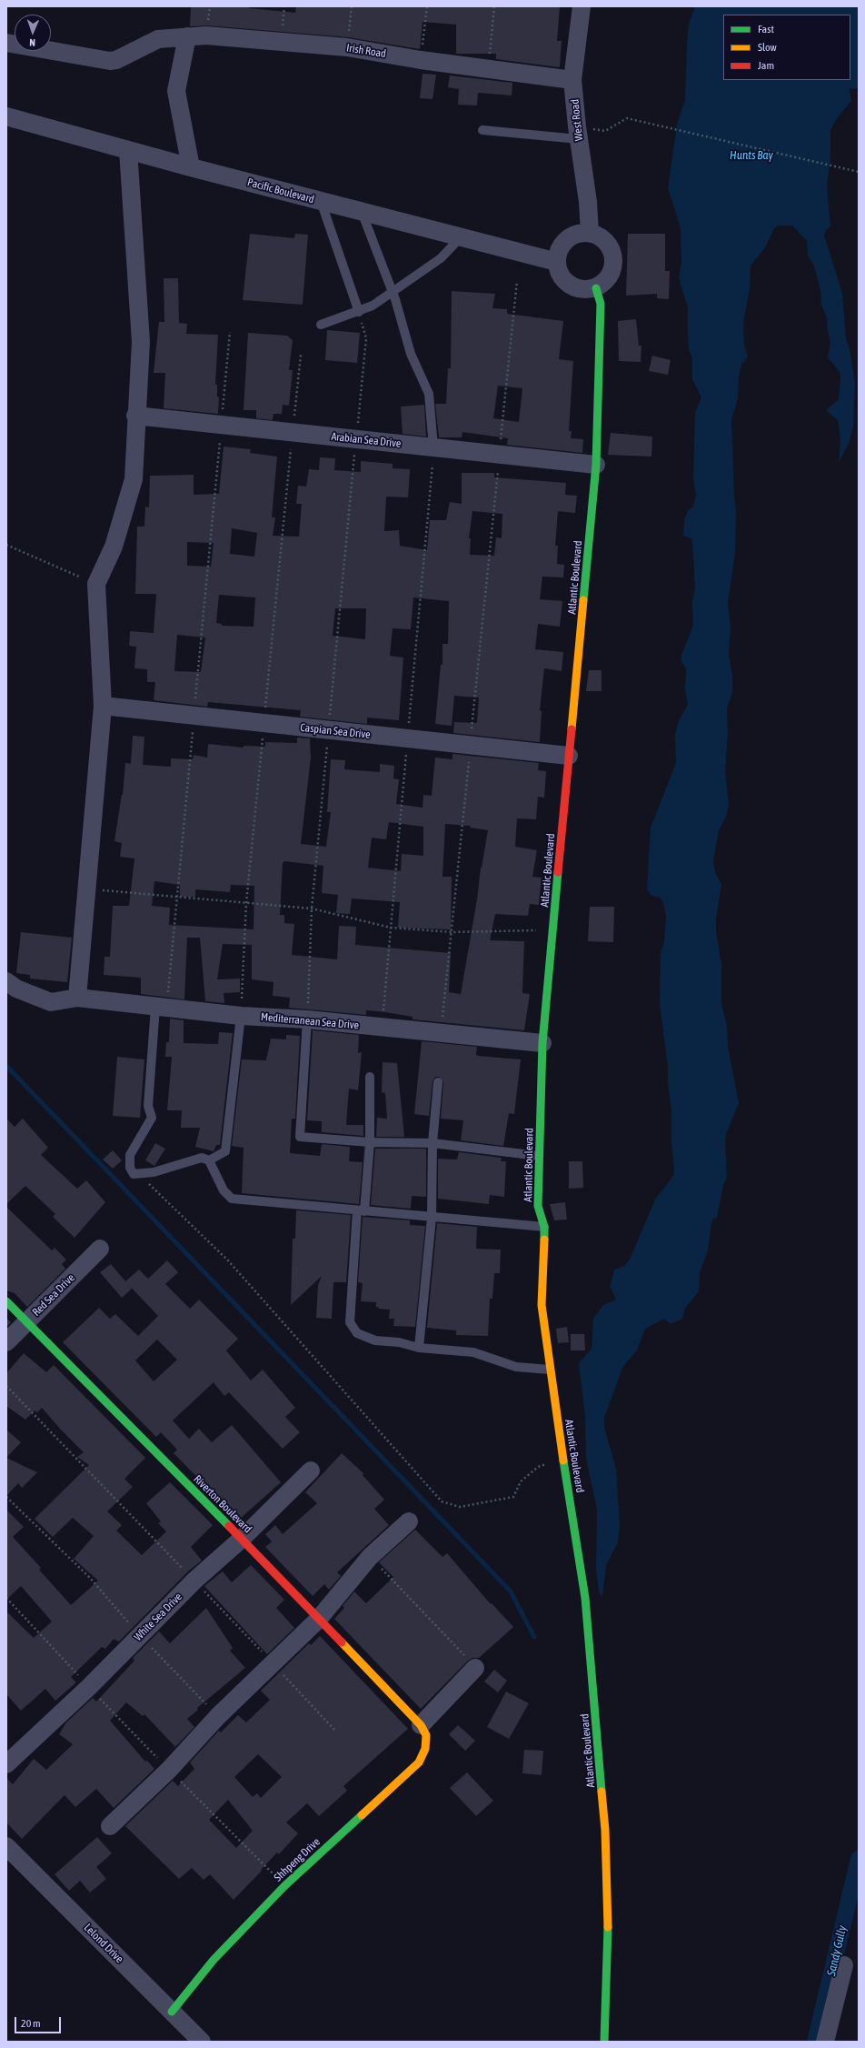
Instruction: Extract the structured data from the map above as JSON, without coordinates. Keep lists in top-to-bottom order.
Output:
{
  "streets": {
    "street": [
      "Irish Road",
      "West Road",
      "Pacific Boulevard",
      "Arabian Sea Drive",
      "Atlantic Boulevard",
      "Caspian Sea Drive",
      "Mediterranean Sea Drive",
      "Red Sea Drive",
      "Riverton Boulevard",
      "White Sea Drive",
      "Shhpeng Drive",
      "Lelond Drive"
    ]
  },
  "crossings": [
    ["Irish Road", "West Road"],
    ["West Road", "Pacific Boulevard"],
    ["West Road", "Atlantic Boulevard"],
    ["Pacific Boulevard", "Atlantic Boulevard"],
    ["Arabian Sea Drive", "Atlantic Boulevard"],
    ["Atlantic Boulevard", "Caspian Sea Drive"],
    ["Atlantic Boulevard", "Mediterranean Sea Drive"],
    ["Red Sea Drive", "Riverton Boulevard"],
    ["Riverton Boulevard", "White Sea Drive"],
    ["Riverton Boulevard", "Shhpeng Drive"],
    ["Shhpeng Drive", "Lelond Drive"]
  ],
  "water": ["Hunts Bay", "Sandy Gully"],
  "legend": ["Fast", "Slow", "Jam"],
  "scale_bar": "20 m",
  "north": "bottom"
}
